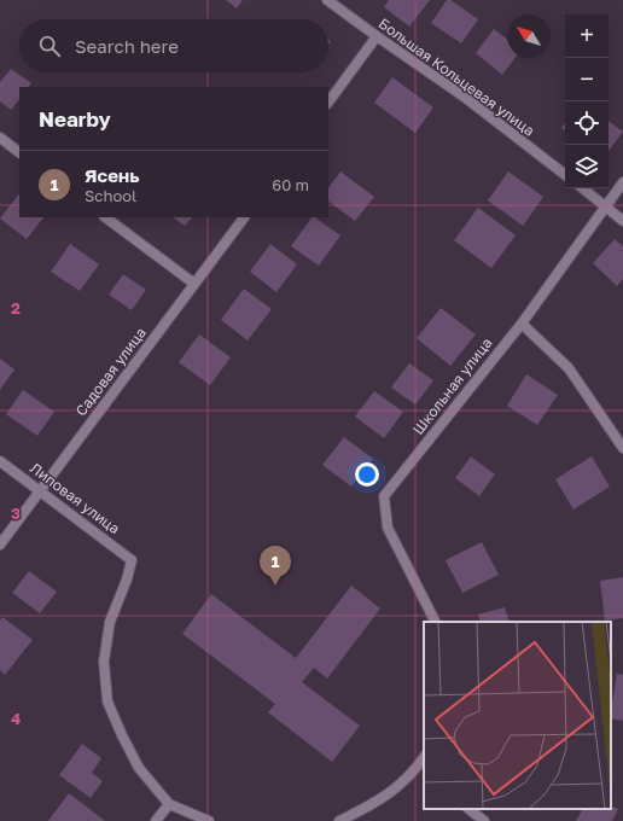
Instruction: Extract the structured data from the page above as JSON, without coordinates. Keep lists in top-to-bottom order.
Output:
{
  "streets": {
    "street": [
      "Большая Кольцевая улица",
      "Садовая улица",
      "Школьная улица",
      "Липовая улица"
    ]
  },
  "crossings": [
    ["Садовая улица", "Липовая улица"]
  ],
  "north": "top left",
  "page": {
    "map_buttons": ["+", "−"],
    "search": "Search here",
    "heading": "Nearby",
    "list": [
      {
        "mark": "1",
        "name": "Ясень",
        "note": "School",
        "value": "60 m"
      }
    ],
    "pins": "1"
  },
  "grid": {
    "rows": ["2", "3", "4"]
  }
}
